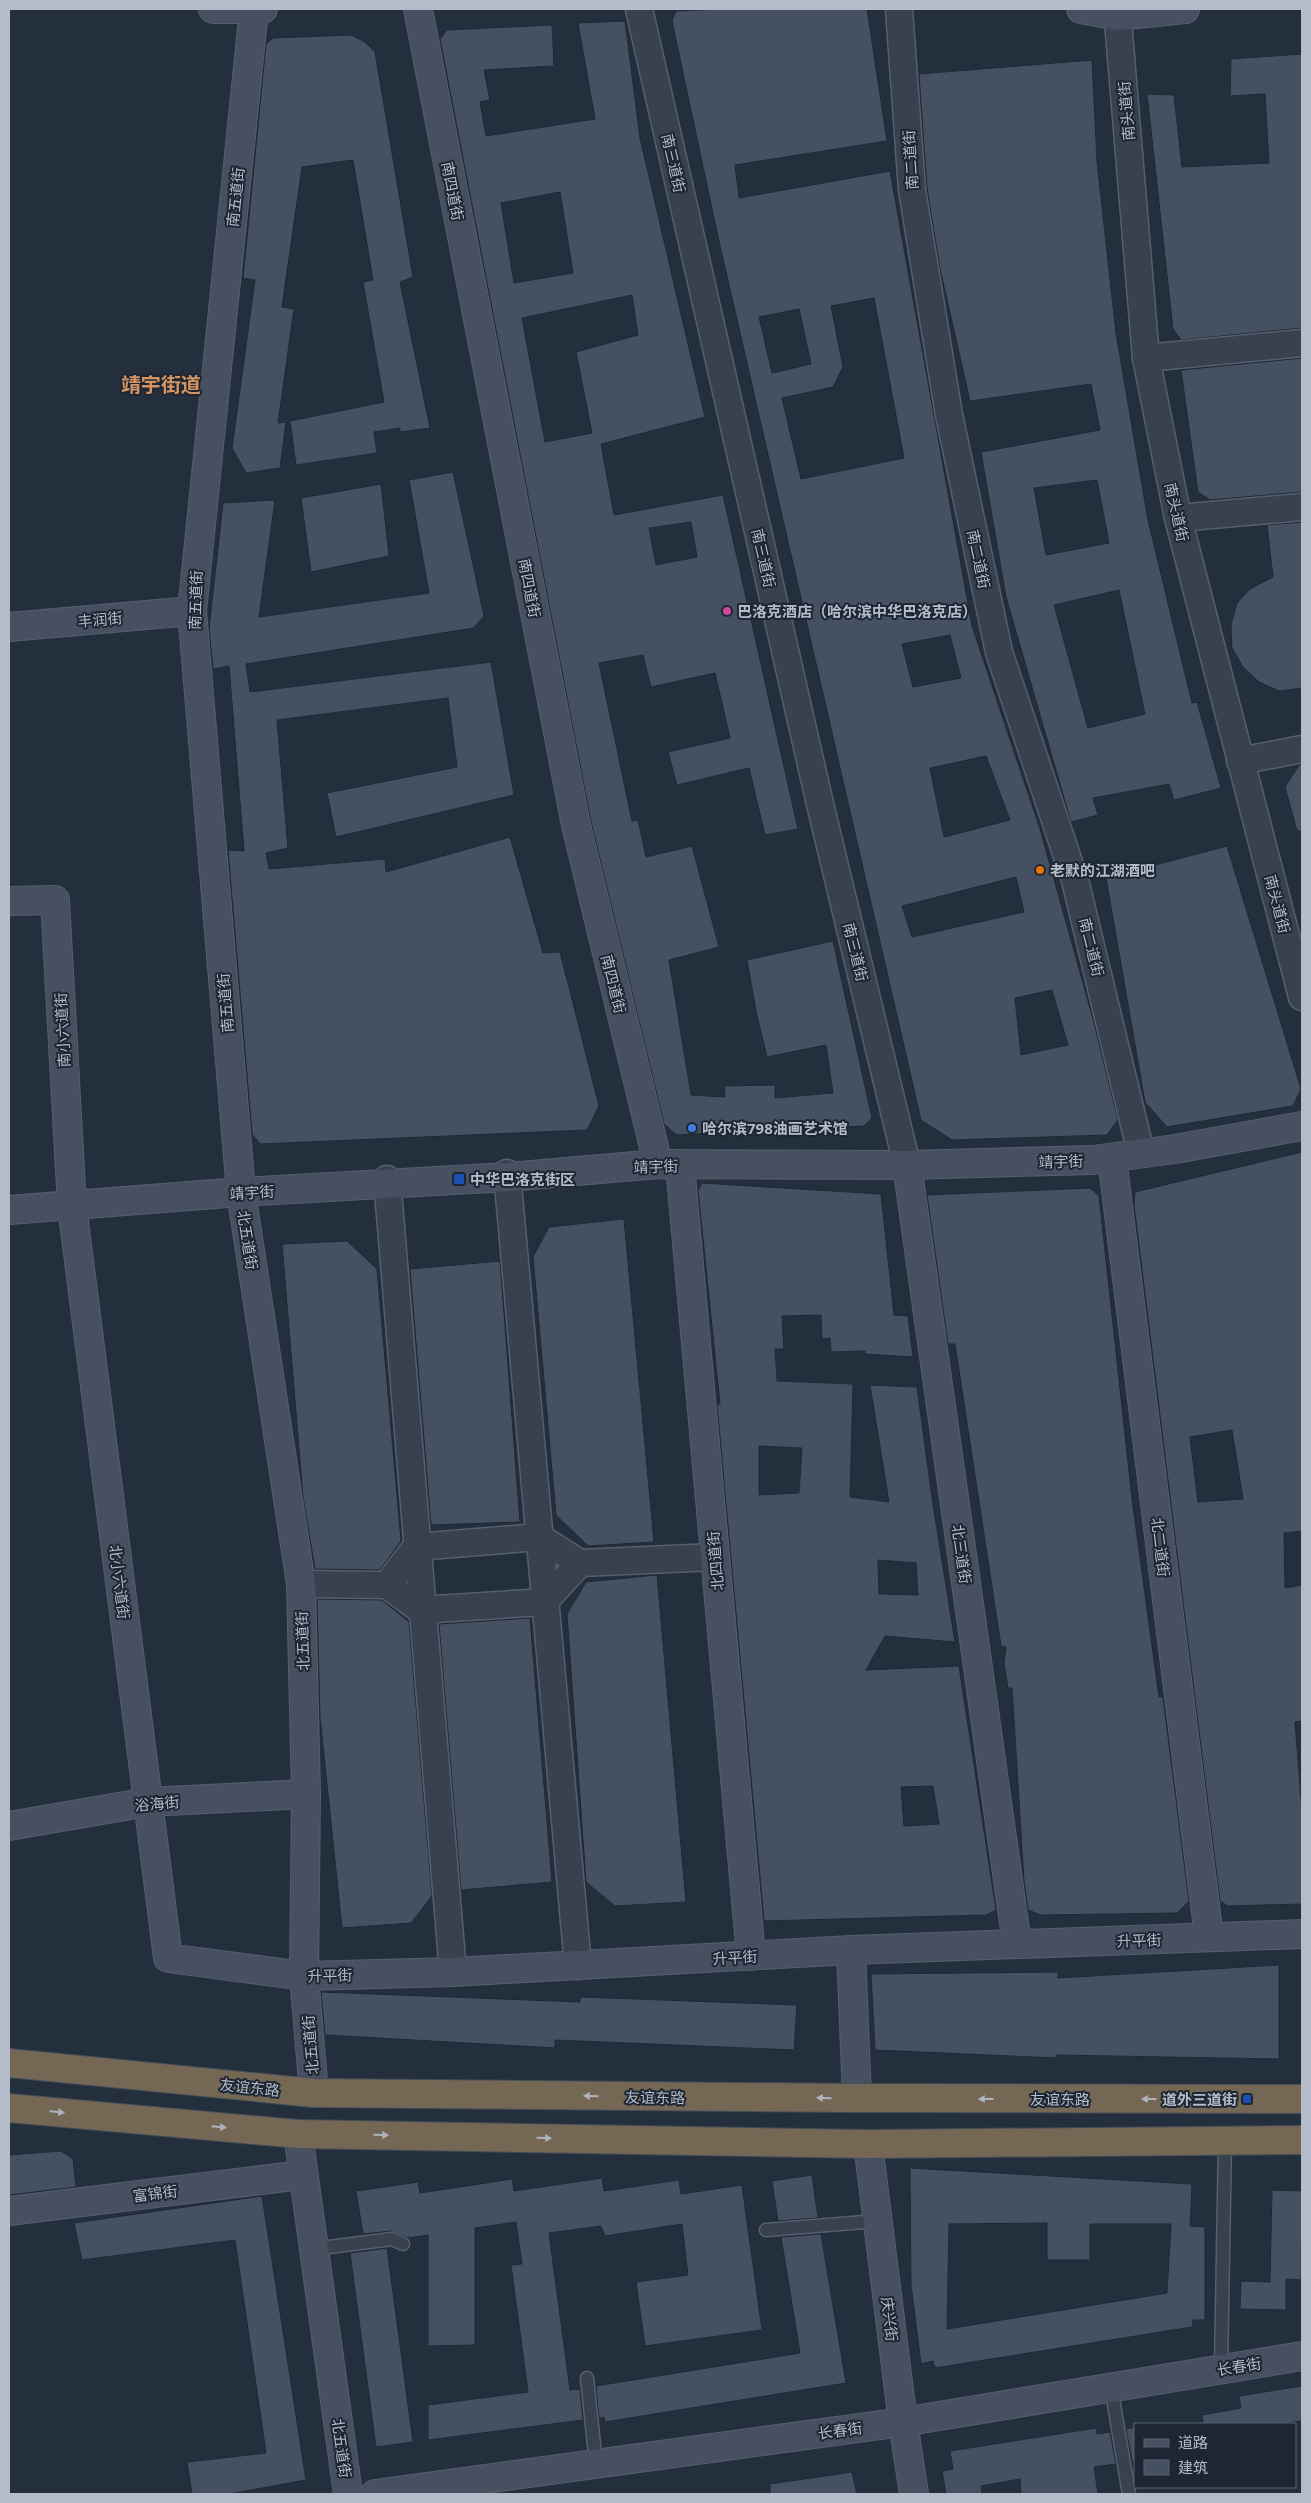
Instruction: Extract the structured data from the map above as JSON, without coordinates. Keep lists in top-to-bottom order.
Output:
{
  "streets": {
    "highway": ["友谊东路"],
    "street": [
      "南头道街",
      "南二道街",
      "南三道街",
      "南四道街",
      "南五道街",
      "丰润街",
      "南小六道街",
      "靖宇街",
      "北五道街",
      "北二道街",
      "北三道街",
      "北四道街",
      "北小六道街",
      "浴海街",
      "升平街",
      "富锦街",
      "庆兴街",
      "长春街"
    ]
  },
  "crossings": [
    ["南二道街", "靖宇街"],
    ["南三道街", "靖宇街"],
    ["南三道街", "北三道街"],
    ["南四道街", "靖宇街"],
    ["南四道街", "北四道街"],
    ["南五道街", "丰润街"],
    ["南五道街", "靖宇街"],
    ["南五道街", "北五道街"],
    ["南小六道街", "靖宇街"],
    ["南小六道街", "北小六道街"],
    ["靖宇街", "北五道街"],
    ["靖宇街", "北二道街"],
    ["靖宇街", "北三道街"],
    ["靖宇街", "北四道街"],
    ["靖宇街", "北小六道街"],
    ["北五道街", "浴海街"],
    ["北五道街", "升平街"],
    ["北五道街", "友谊东路"],
    ["北五道街", "富锦街"],
    ["北二道街", "升平街"],
    ["北三道街", "升平街"],
    ["北四道街", "升平街"],
    ["北小六道街", "浴海街"],
    ["北小六道街", "升平街"],
    ["庆兴街", "长春街"]
  ],
  "districts": ["靖宇街道"],
  "places": {
    "other": ["巴洛克酒店（哈尔滨中华巴洛克店）", "老默的江湖酒吧", "哈尔滨798油画艺术馆"],
    "transit": ["中华巴洛克街区", "道外三道街"]
  },
  "legend": ["道路", "建筑"]
}
